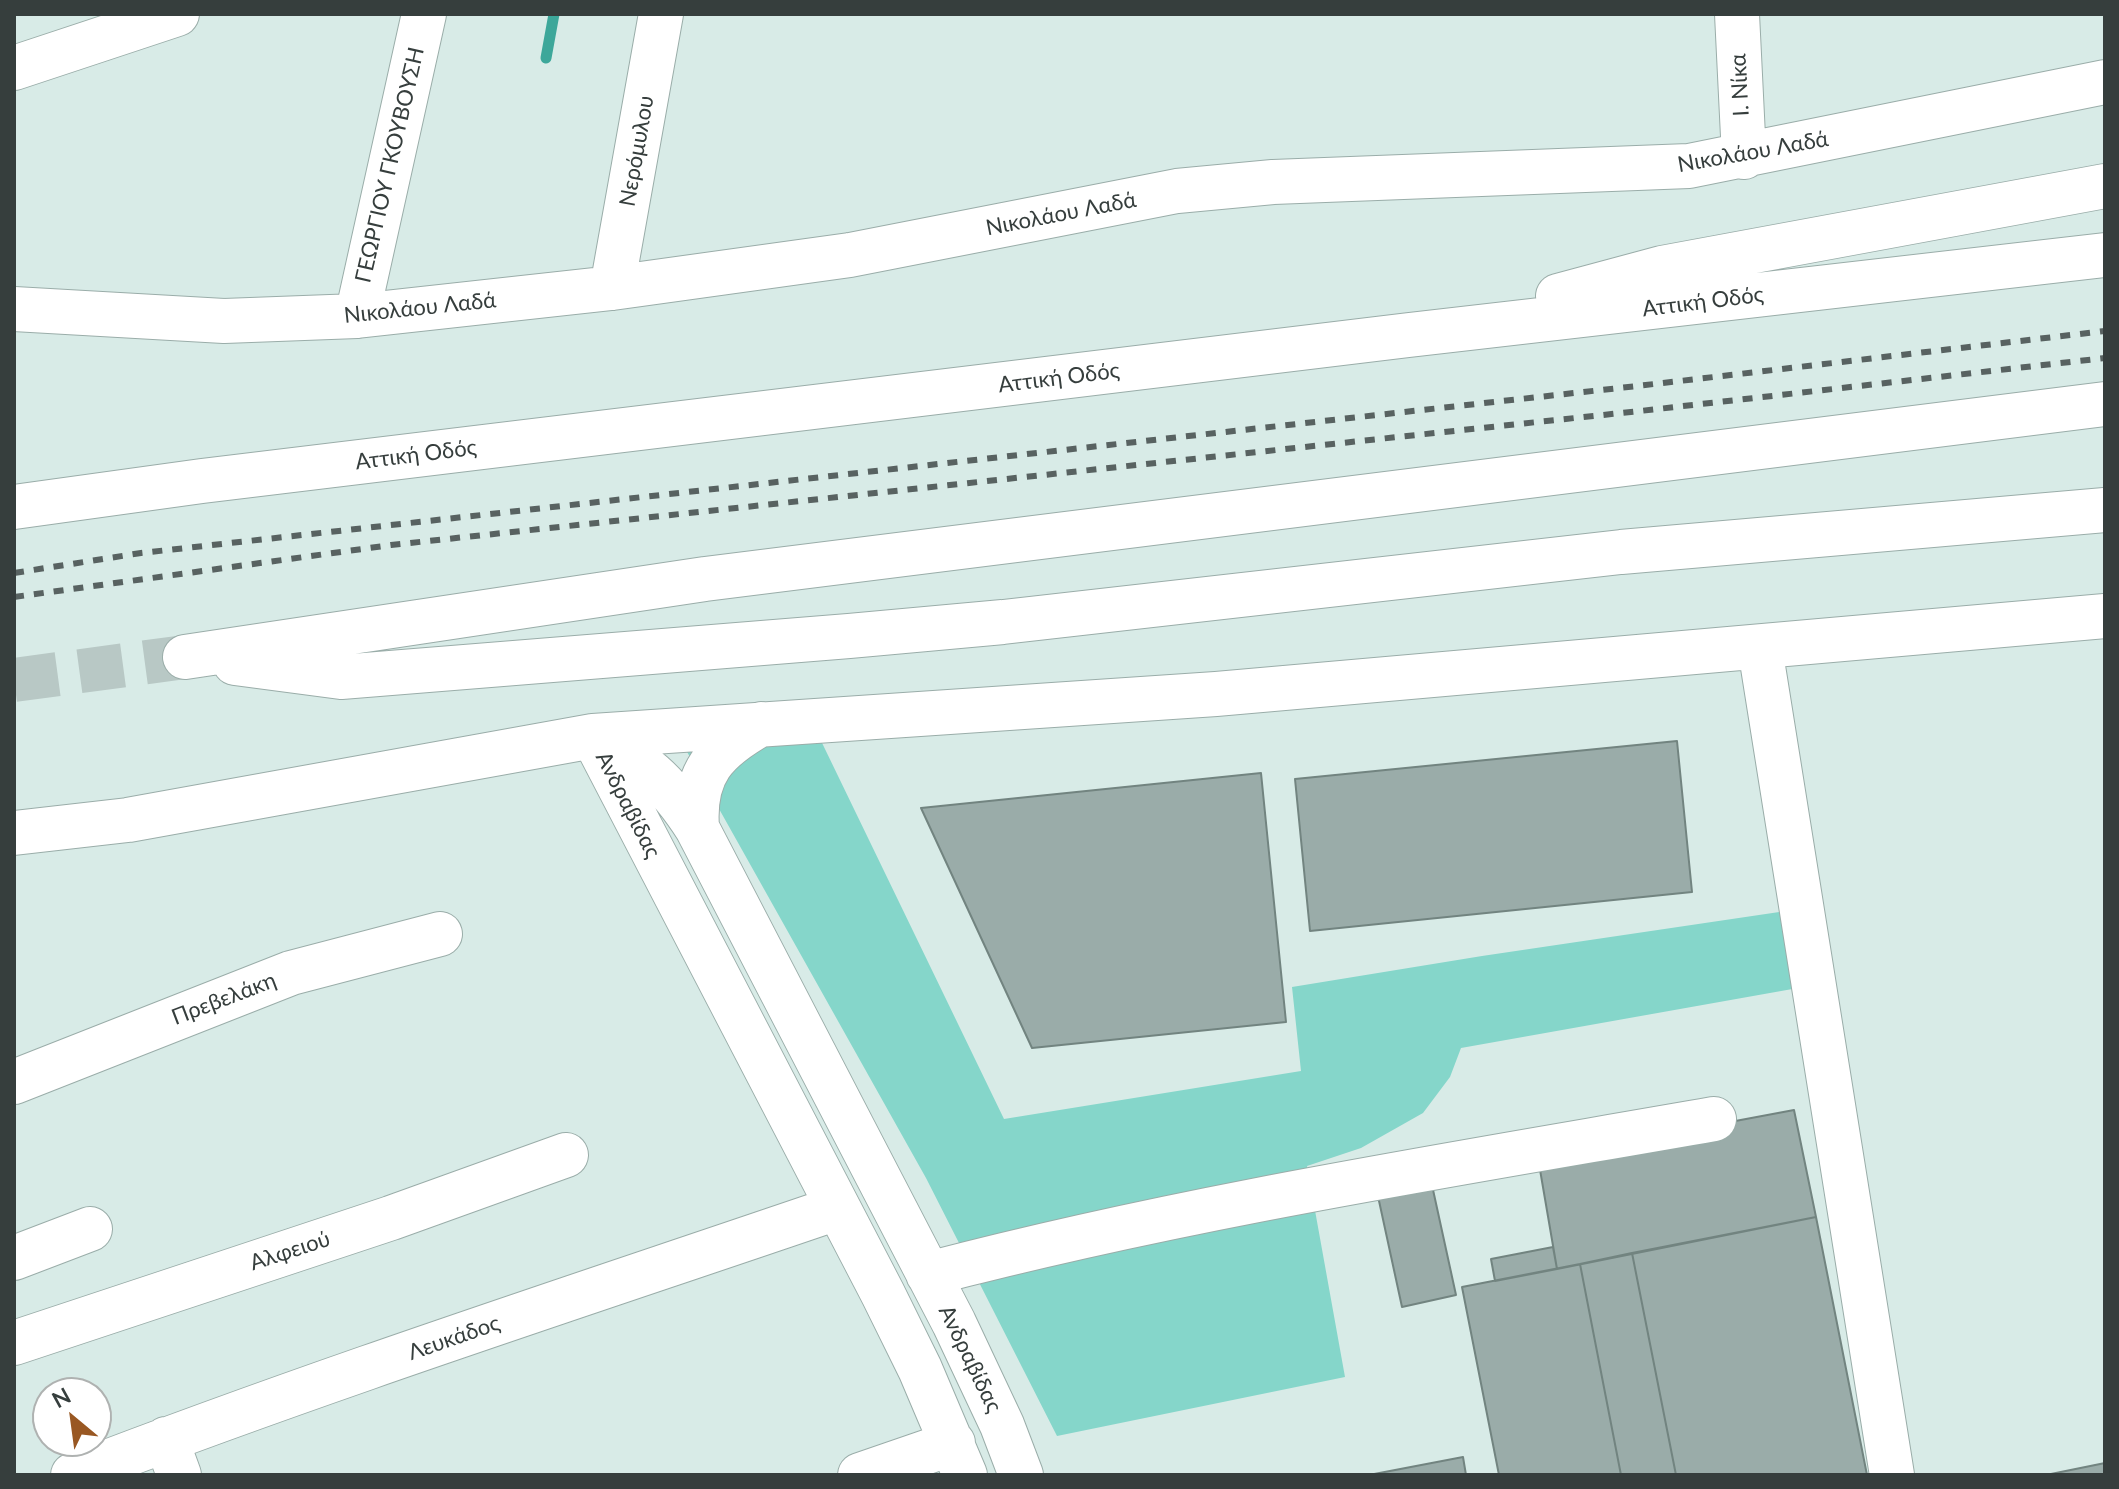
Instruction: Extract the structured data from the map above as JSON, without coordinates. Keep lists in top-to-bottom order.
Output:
{
  "streets": {
    "main road": [
      "Ι. Νίκα",
      "Νερόμυλου",
      "Νικολάου Λαδά",
      "ΓΕΩΡΓΙΟΥ ΓΚΟΥΒΟΥΣΗ",
      "Αττική Οδός",
      "Ανδραβίδας",
      "Πρεβελάκη",
      "Αλφειού",
      "Λευκάδος"
    ]
  },
  "crossings": [
    ["Ι. Νίκα", "Νικολάου Λαδά"],
    ["Νερόμυλου", "Νικολάου Λαδά"],
    ["Νικολάου Λαδά", "ΓΕΩΡΓΙΟΥ ΓΚΟΥΒΟΥΣΗ"],
    ["Ανδραβίδας", "Λευκάδος"]
  ],
  "north": "top left"
}
